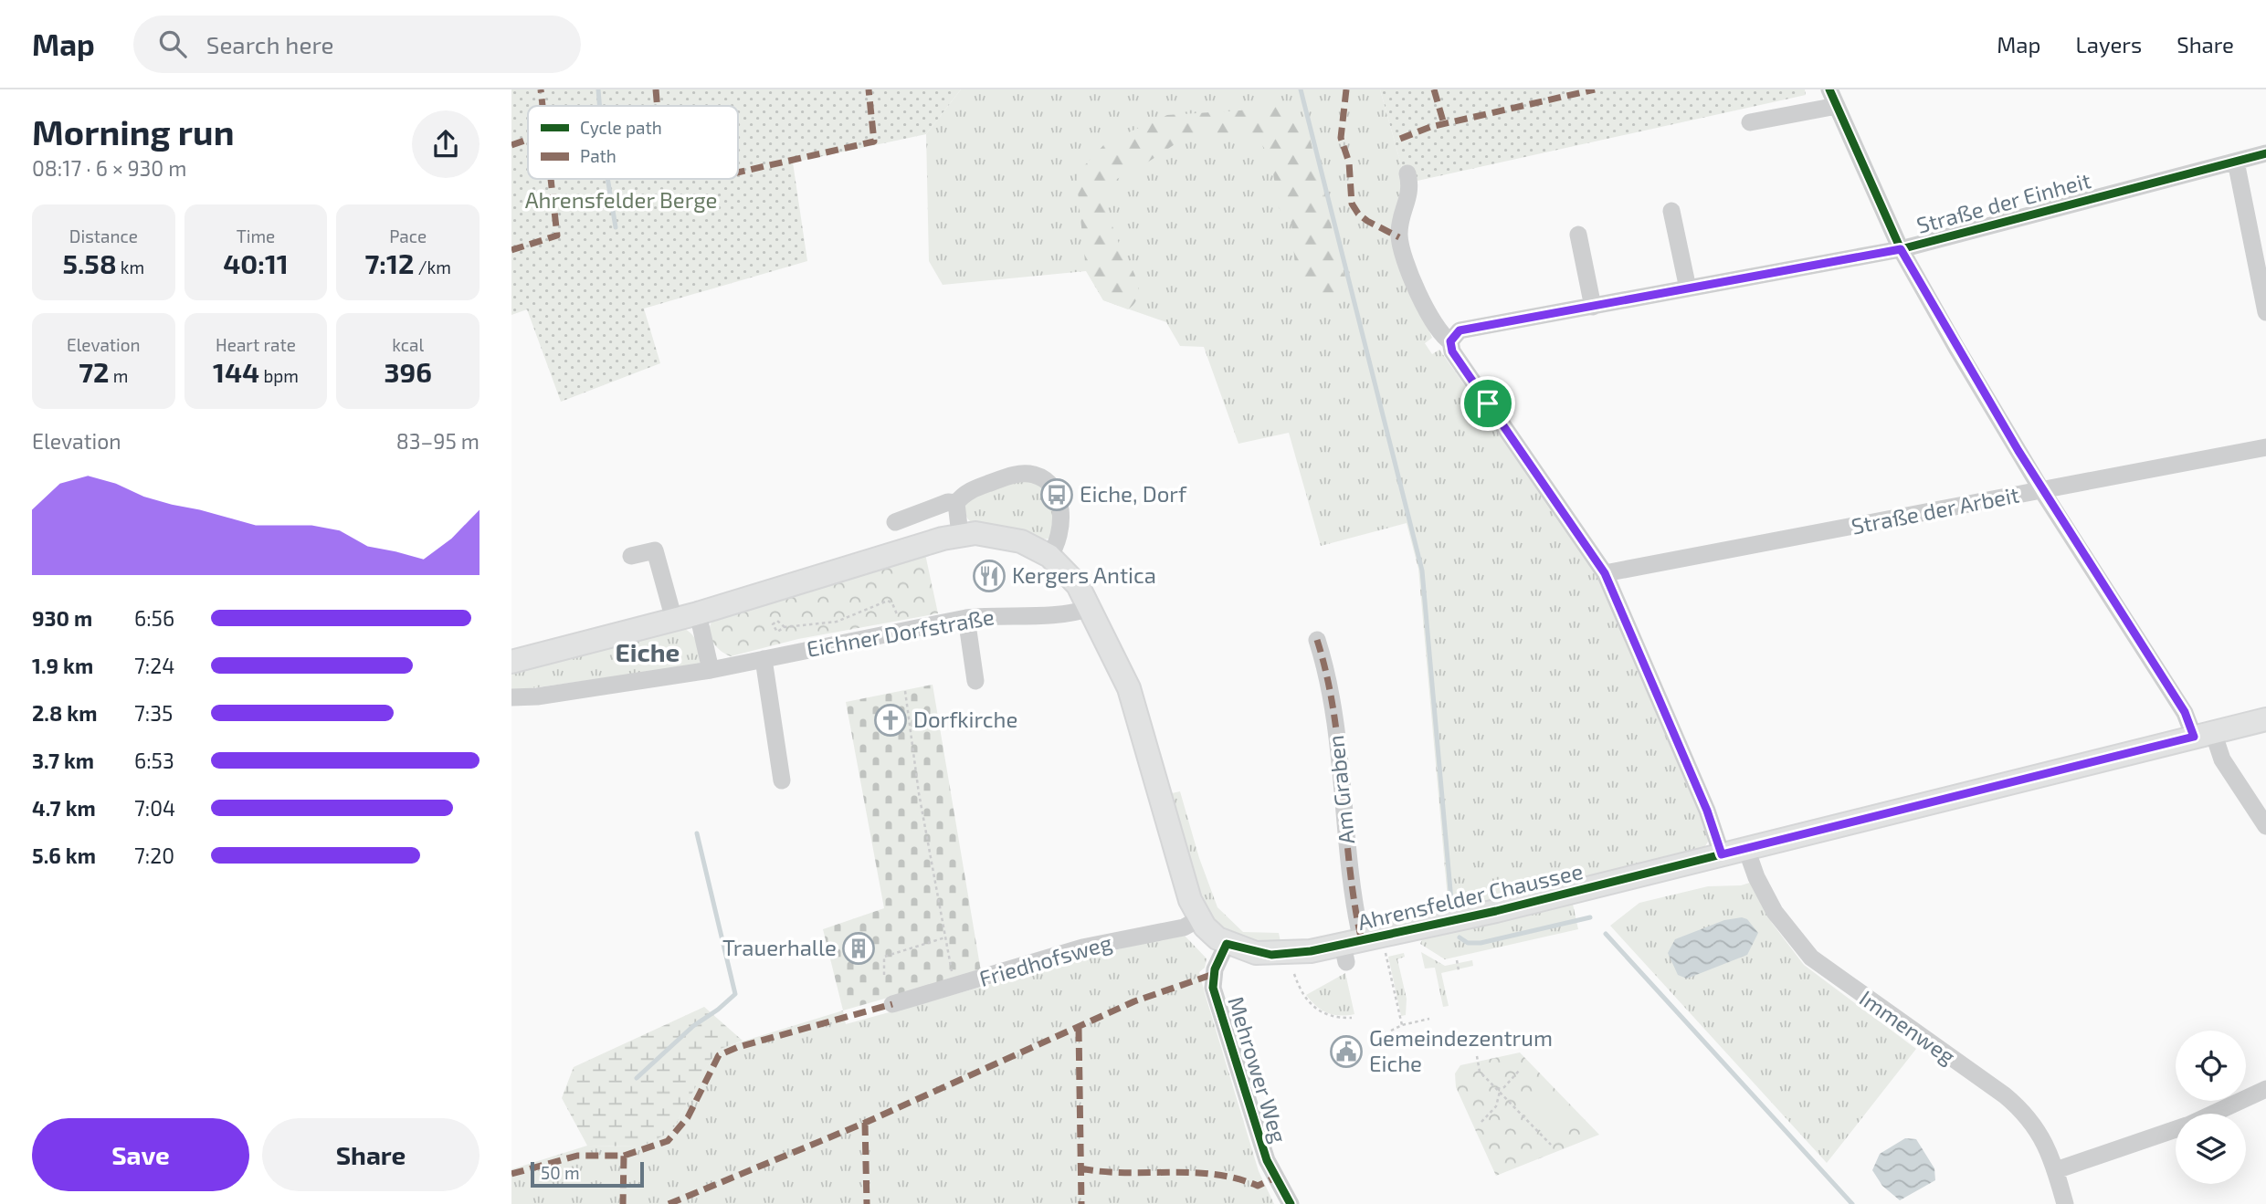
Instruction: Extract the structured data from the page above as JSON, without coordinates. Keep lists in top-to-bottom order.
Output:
{
  "streets": {
    "main road": ["Ahrensfelder Chaussee"],
    "street": [
      "Straße der Einheit",
      "Straße der Arbeit",
      "Eichner Dorfstraße",
      "Am Graben",
      "Friedhofsweg",
      "Immenweg",
      "Mehrower Weg"
    ]
  },
  "crossings": [
    ["Am Graben", "Ahrensfelder Chaussee"],
    ["Ahrensfelder Chaussee", "Immenweg"],
    ["Ahrensfelder Chaussee", "Mehrower Weg"]
  ],
  "districts": ["Eiche"],
  "parks": ["Ahrensfelder Berge"],
  "places": {
    "bus stop": ["Eiche, Dorf"],
    "restaurant": ["Kergers Antica"],
    "church": ["Dorfkirche"],
    "building": ["Trauerhalle"],
    "public building": ["Gemeindezentrum Eiche"]
  },
  "legend": ["Cycle path", "Path"],
  "scale_bar": "50 m",
  "page": {
    "header": "Map",
    "search": "Search here",
    "nav": ["Map", "Layers", "Share"],
    "heading": ["Morning run", "08:17 · 6 × 930 m"],
    "stats": [
      ["Distance", "5.58 km"],
      ["Time", "40:11"],
      ["Pace", "7:12 /km"],
      ["Elevation", "72 m"],
      ["Heart rate", "144 bpm"],
      ["kcal", "396"]
    ],
    "chart": ["Elevation", "83–95 m"],
    "list": [
      {
        "name": "930 m",
        "note": "6:56"
      },
      {
        "name": "1.9 km",
        "note": "7:24"
      },
      {
        "name": "2.8 km",
        "note": "7:35"
      },
      {
        "name": "3.7 km",
        "note": "6:53"
      },
      {
        "name": "4.7 km",
        "note": "7:04"
      },
      {
        "name": "5.6 km",
        "note": "7:20"
      }
    ],
    "buttons": ["Save", "Share"],
    "scale": "50 m"
  }
}
